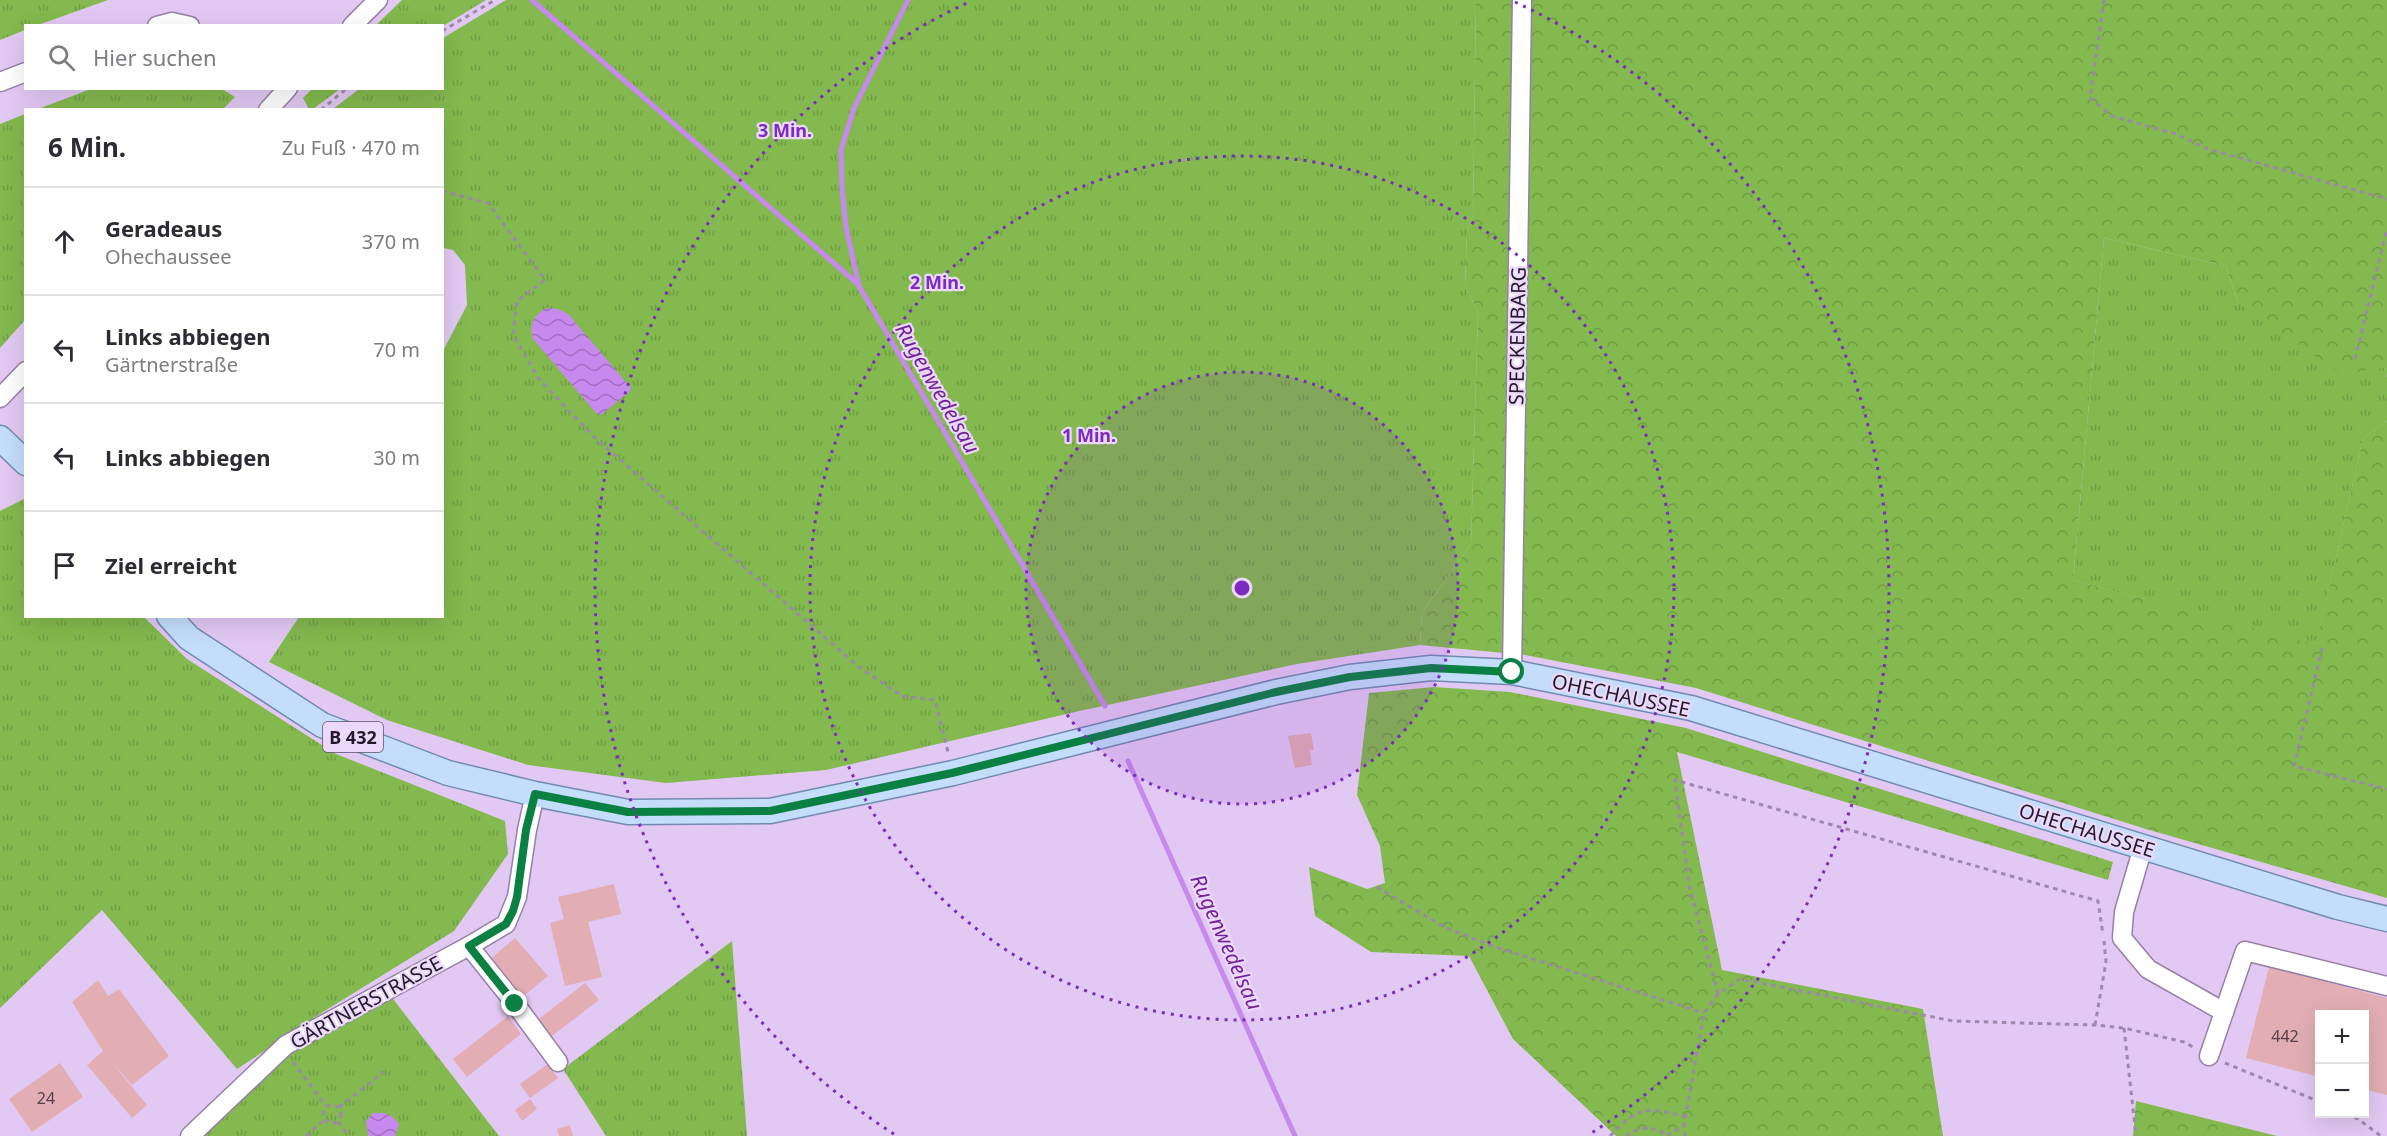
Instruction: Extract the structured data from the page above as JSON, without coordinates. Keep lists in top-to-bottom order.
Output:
{
  "streets": {
    "main road": ["OHECHAUSSEE", "B 432"],
    "street": ["SPECKENBARG", "GÄRTNERSTRASSE"]
  },
  "crossings": [
    ["SPECKENBARG", "OHECHAUSSEE"],
    ["OHECHAUSSEE", "GÄRTNERSTRASSE"]
  ],
  "water": ["Rugenwedelsau"],
  "house_numbers": ["442", "24"],
  "page": {
    "search": "Hier suchen",
    "heading": ["6 Min.", "Zu Fuß · 470 m"],
    "list": [
      ["Geradeaus", "Ohechaussee", "370 m"],
      ["Links abbiegen", "Gärtnerstraße", "70 m"],
      ["Links abbiegen", "30 m"],
      "Ziel erreicht"
    ],
    "map_buttons": ["+", "−"]
  },
  "rings": ["3 Min.", "2 Min.", "1 Min."]
}
